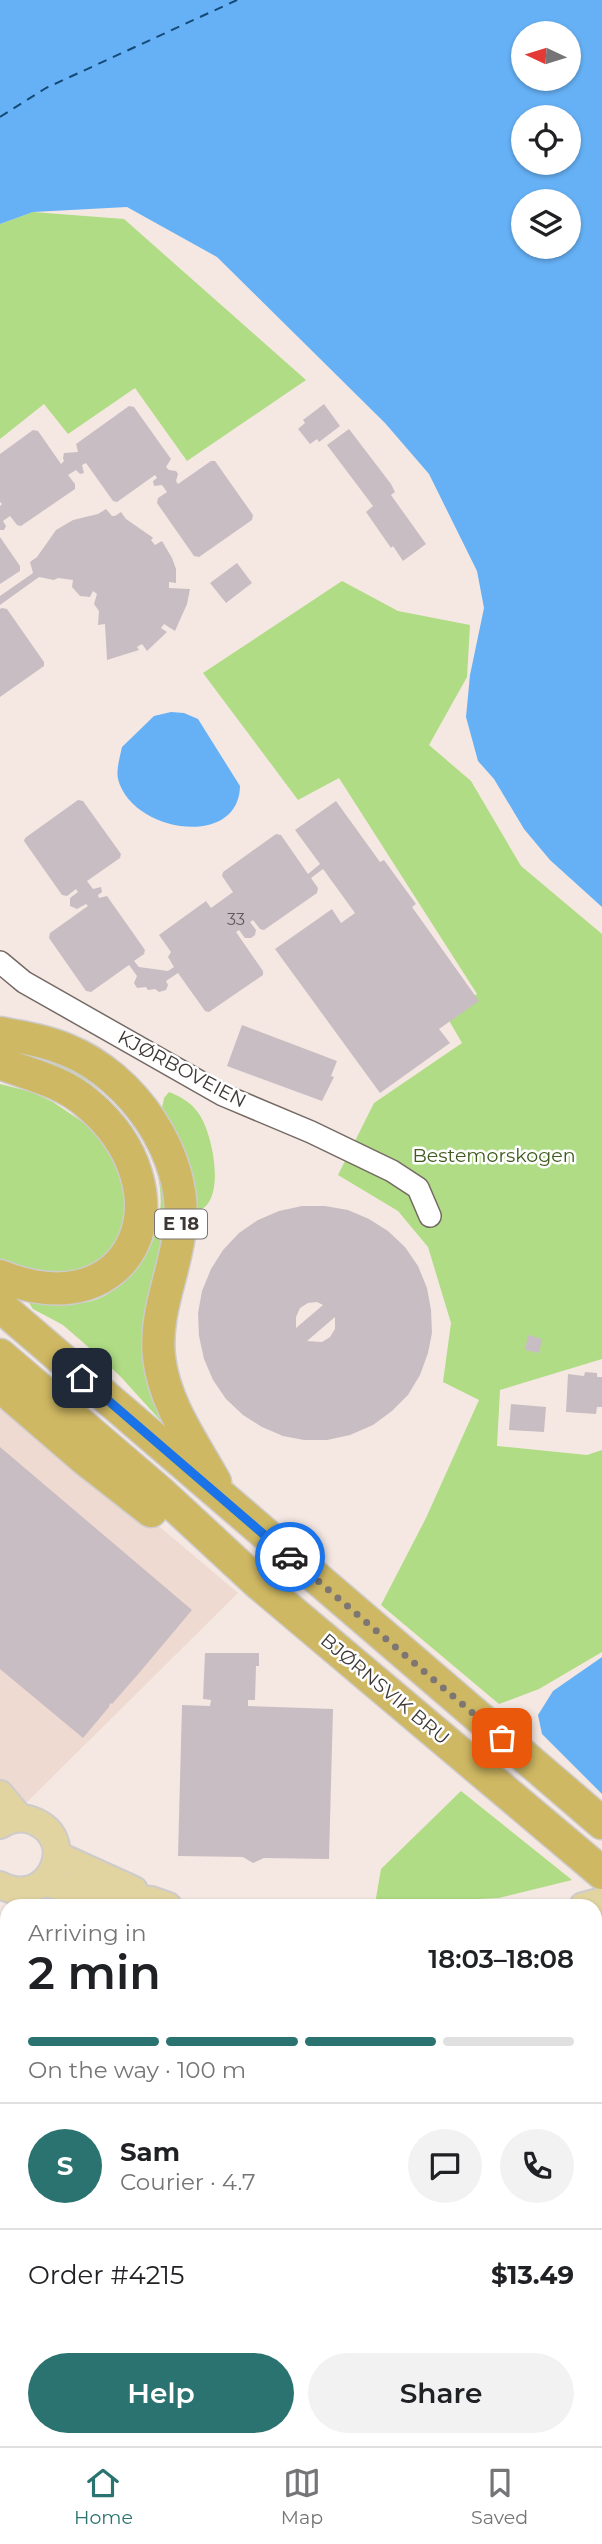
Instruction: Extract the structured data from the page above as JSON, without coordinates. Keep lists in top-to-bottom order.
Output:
{
  "streets": {
    "highway": ["E 18", "BJØRNSVIK BRU"],
    "street": ["KJØRBOVEIEN"]
  },
  "crossings": [
    ["E 18", "BJØRNSVIK BRU"]
  ],
  "parks": ["Bestemorskogen"],
  "house_numbers": ["33"],
  "north": "left",
  "page": {
    "heading": ["2 min", "Arriving in", "18:03–18:08"],
    "panel": [
      "Sam",
      "Courier · 4.7",
      "Order #4215",
      "$13.49"
    ],
    "bar": "On the way · 100 m",
    "round": "S",
    "buttons": ["Help", "Share"],
    "tabs": ["Home", "Map", "Saved"]
  }
}
